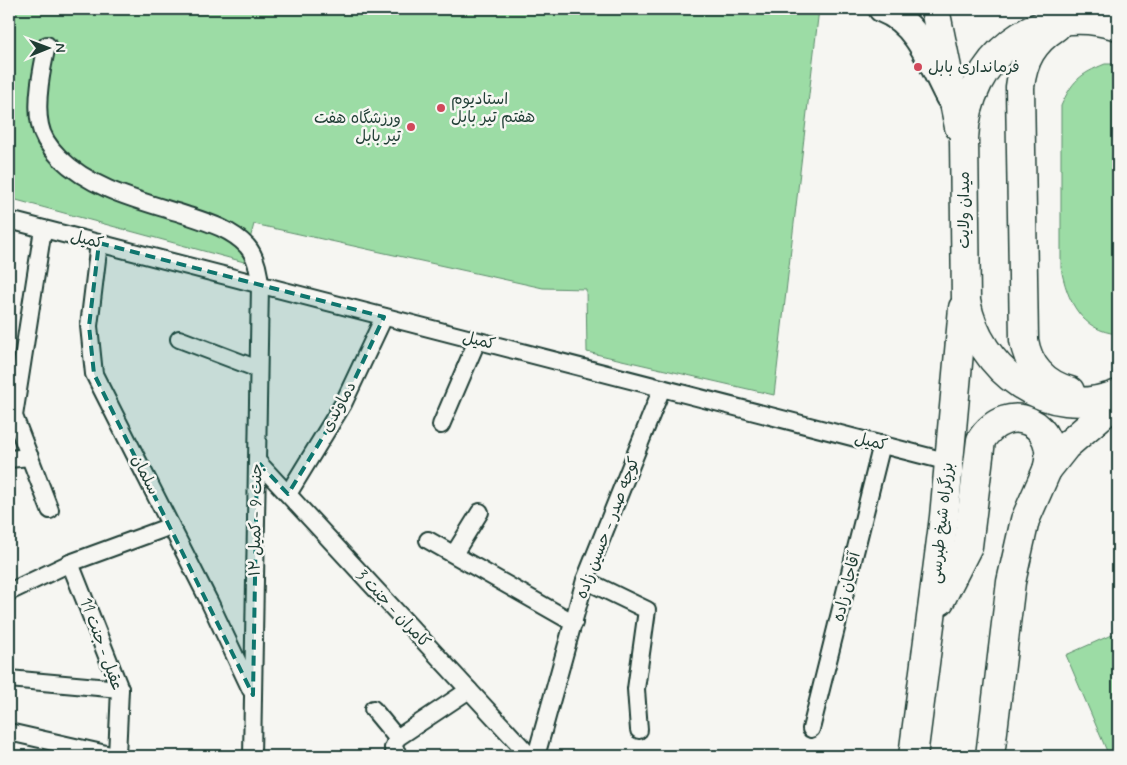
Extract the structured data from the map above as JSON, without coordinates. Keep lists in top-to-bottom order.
{
  "streets": {
    "highway": ["میدان ولایت", "بزرگراه شیخ طبرسی"],
    "street": [
      "کمیل",
      "دماوندی",
      "سلمان",
      "جنت 9 - کمیل ۱۲",
      "کوچه صدر - حسین زاده",
      "آقاجان زاده",
      "کامران - جنت 3",
      "عقیل - جنت 11"
    ]
  },
  "crossings": [
    ["میدان ولایت", "بزرگراه شیخ طبرسی"],
    ["کمیل", "دماوندی"],
    ["کمیل", "سلمان"],
    ["کمیل", "جنت 9 - کمیل ۱۲"],
    ["کمیل", "بزرگراه شیخ طبرسی"],
    ["کمیل", "کوچه صدر - حسین زاده"],
    ["کمیل", "آقاجان زاده"],
    ["دماوندی", "کامران - جنت 3"],
    ["سلمان", "جنت 9 - کمیل ۱۲"],
    ["جنت 9 - کمیل ۱۲", "کامران - جنت 3"]
  ],
  "places": ["فرمانداری بابل", "استادیوم هفتم تیر بابل", "ورزشگاه هفت تیر بابل"],
  "north": "right"
}
